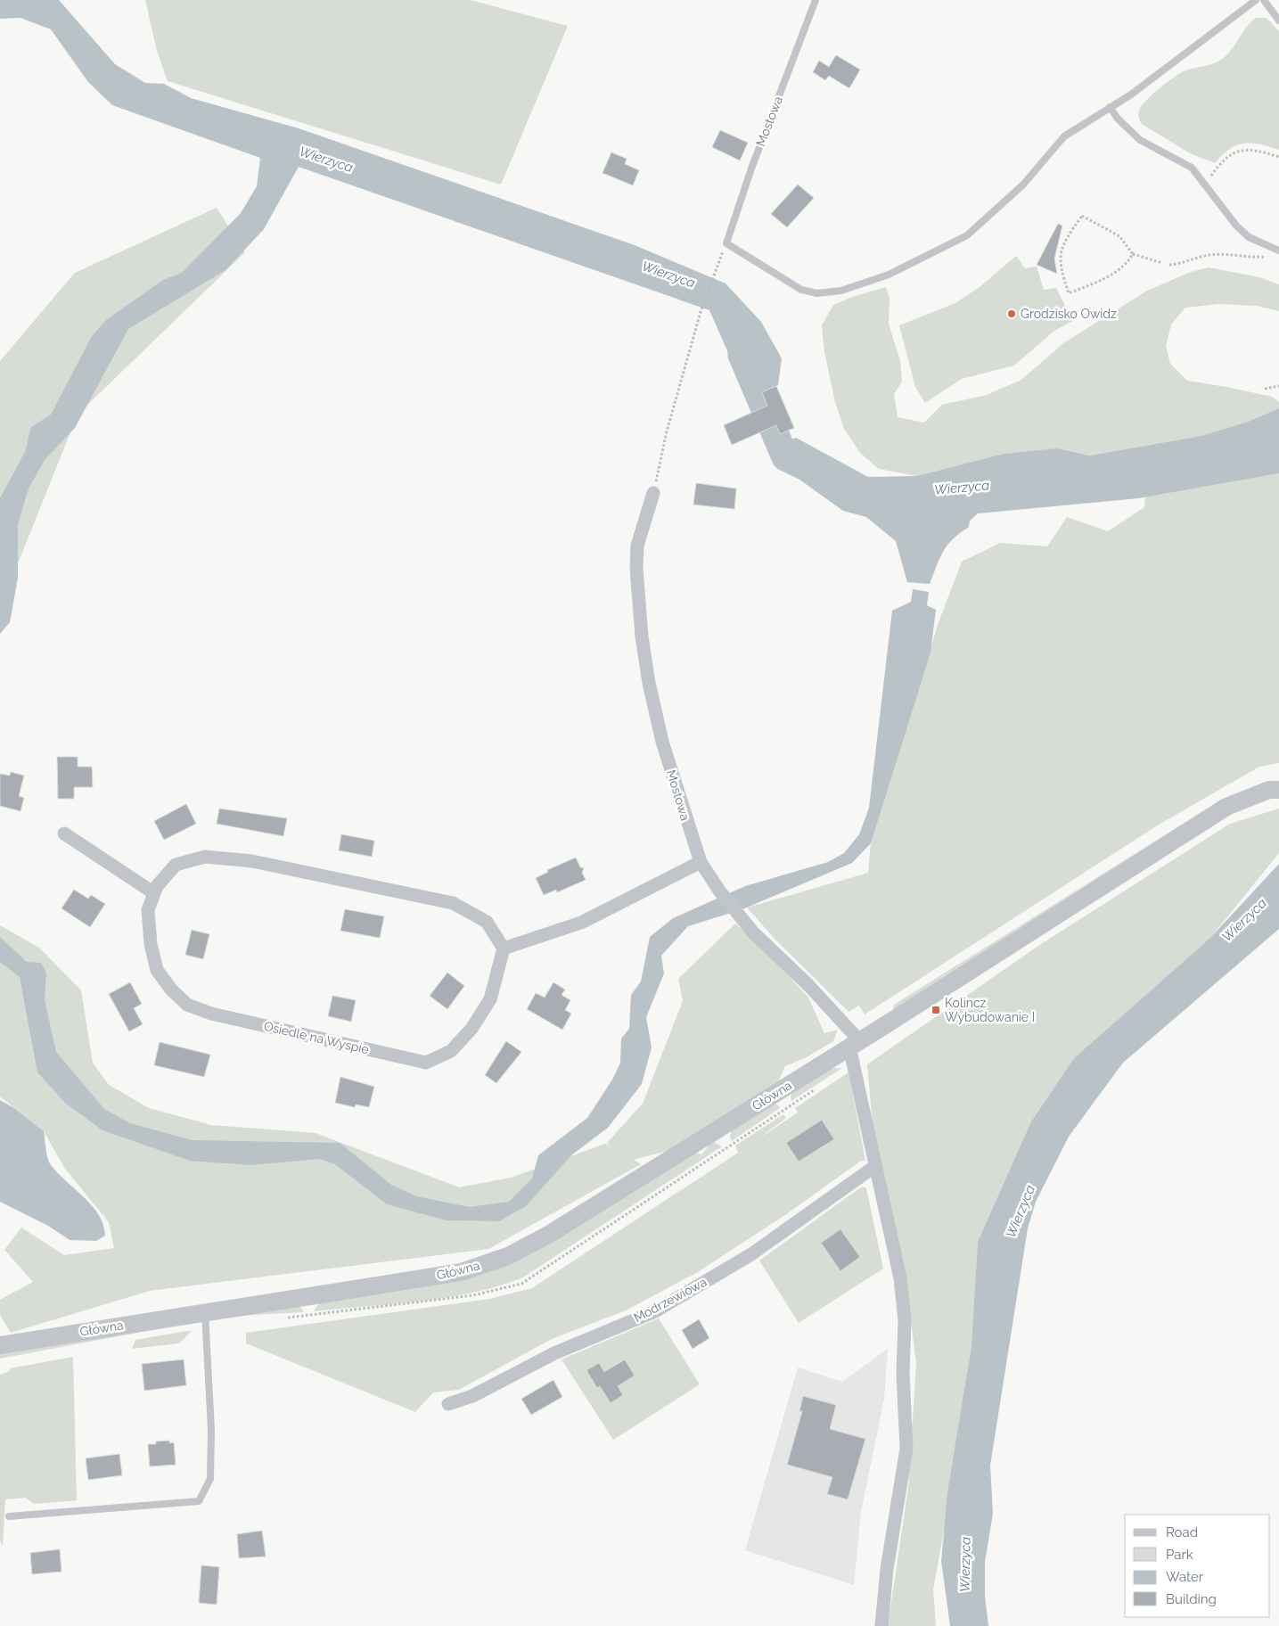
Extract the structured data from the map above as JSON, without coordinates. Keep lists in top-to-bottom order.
{
  "streets": {
    "street": [
      "Mostowa",
      "Osiedle na Wyspie",
      "Główna",
      "Modrzewiowa"
    ]
  },
  "crossings": [
    ["Mostowa", "Główna"]
  ],
  "water": ["Wierzyca"],
  "places": {
    "other": ["Grodzisko Owidz"],
    "transit": ["Kolincz Wybudowanie I"]
  },
  "legend": [
    "Road",
    "Park",
    "Water",
    "Building"
  ]
}
